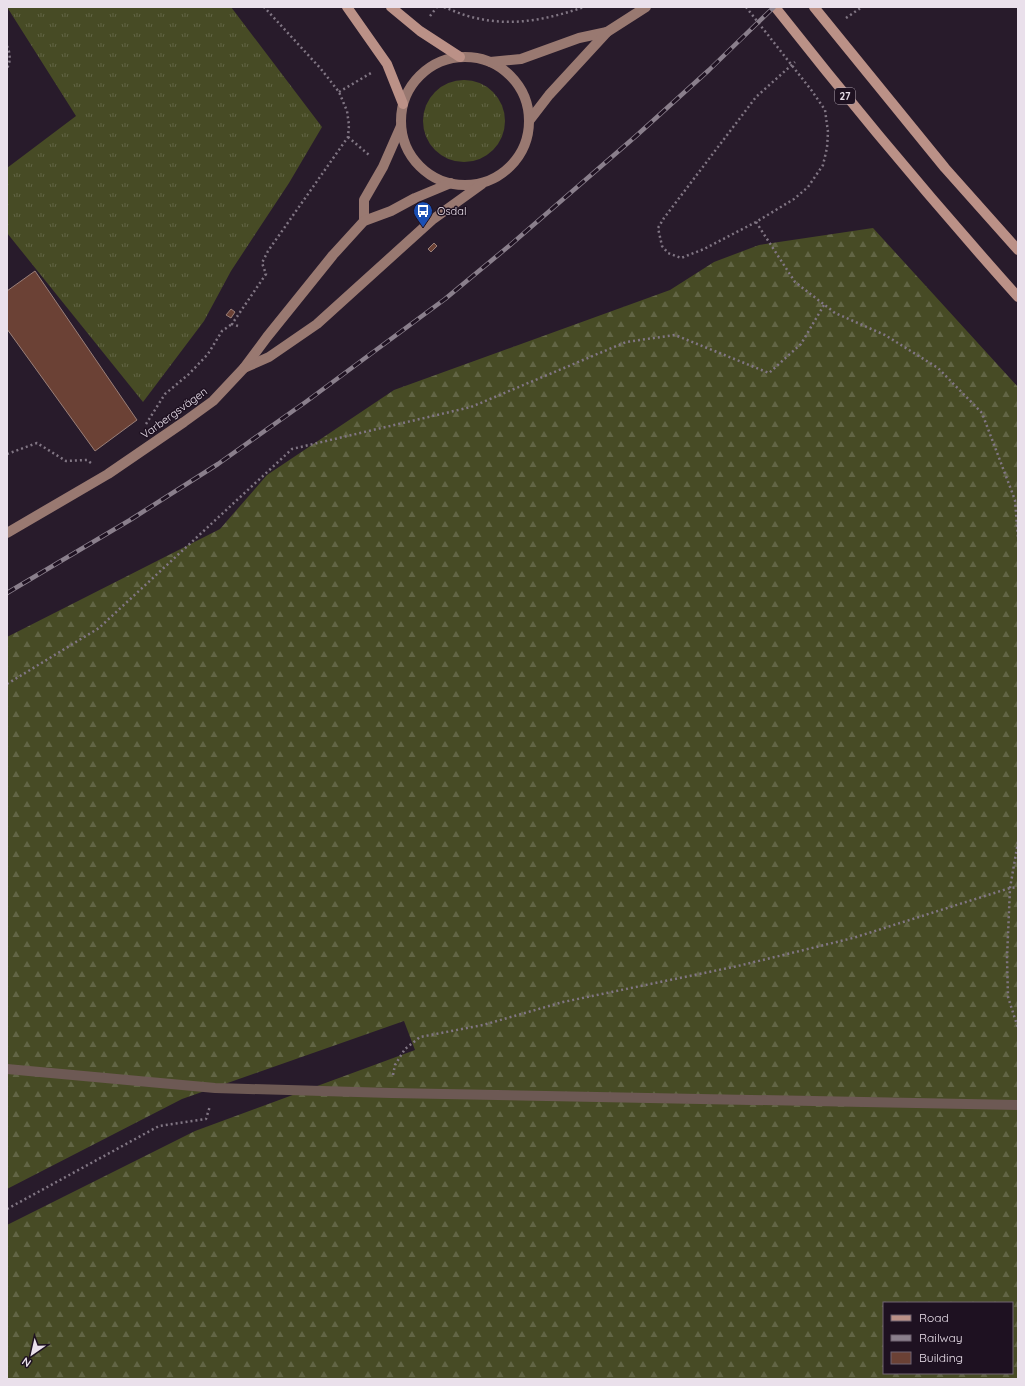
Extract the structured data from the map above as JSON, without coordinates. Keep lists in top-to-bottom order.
{
  "streets": {
    "main road": ["27", "Varbergsvägen"]
  },
  "places": {
    "bus stop": ["Osdal"]
  },
  "legend": ["Road", "Railway", "Building"],
  "north": "bottom left"
}
